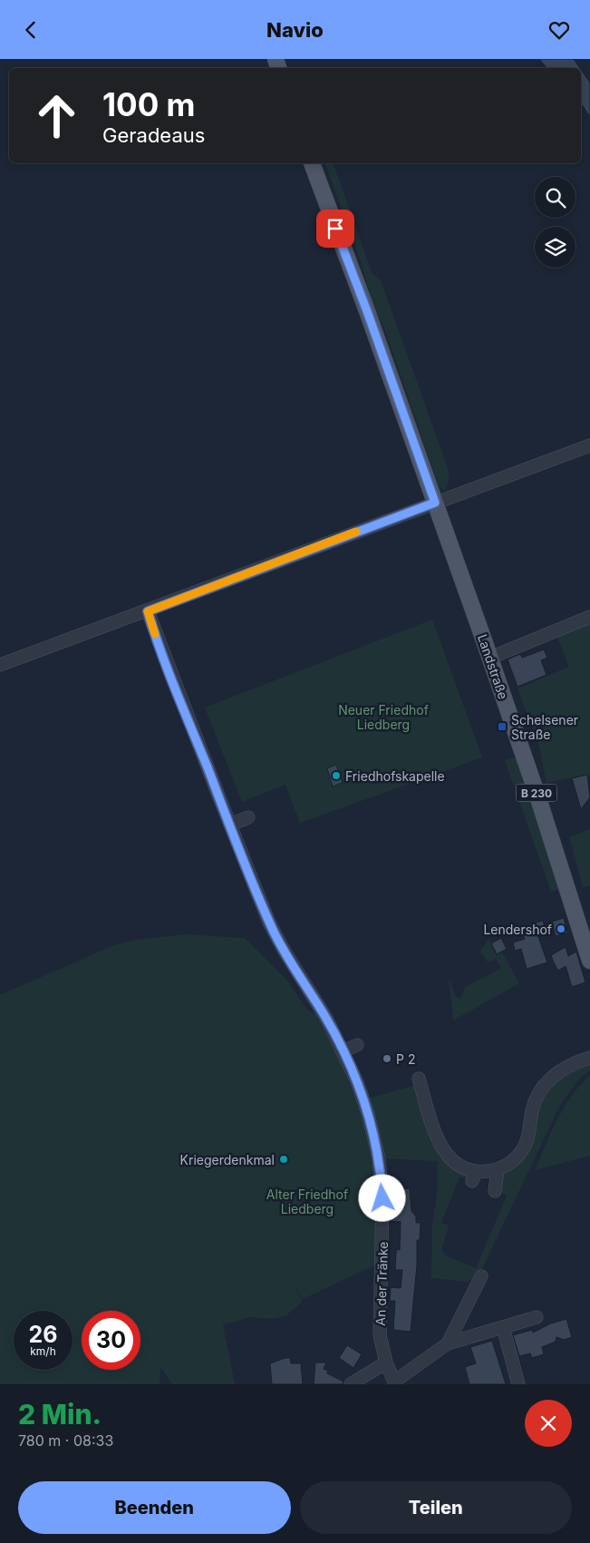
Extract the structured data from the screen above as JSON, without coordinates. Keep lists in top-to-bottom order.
{
  "streets": {
    "main road": ["Landstraße", "B 230"],
    "street": ["An der Tränke"]
  },
  "crossings": [
    ["Landstraße", "B 230"]
  ],
  "parks": ["Neuer Friedhof Liedberg", "Alter Friedhof Liedberg"],
  "places": {
    "transit": ["Schelsener Straße"],
    "other": [
      "Friedhofskapelle",
      "Lendershof",
      "P 2",
      "Kriegerdenkmal"
    ]
  },
  "page": {
    "header": "Navio",
    "turn": ["100 m", "Geradeaus"],
    "speed": "26 km/h",
    "limit": "30",
    "heading": ["2 Min.", "780 m · 08:33"],
    "buttons": ["Beenden", "Teilen"]
  }
}
